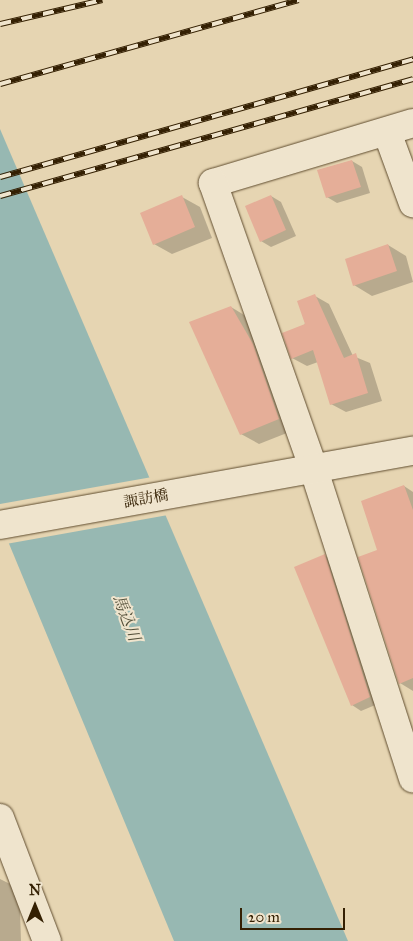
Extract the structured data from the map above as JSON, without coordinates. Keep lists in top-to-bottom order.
{
  "streets": {
    "street": ["諏訪橋"]
  },
  "water": ["馬込川"],
  "scale_bar": "20 m",
  "north": "top"
}
